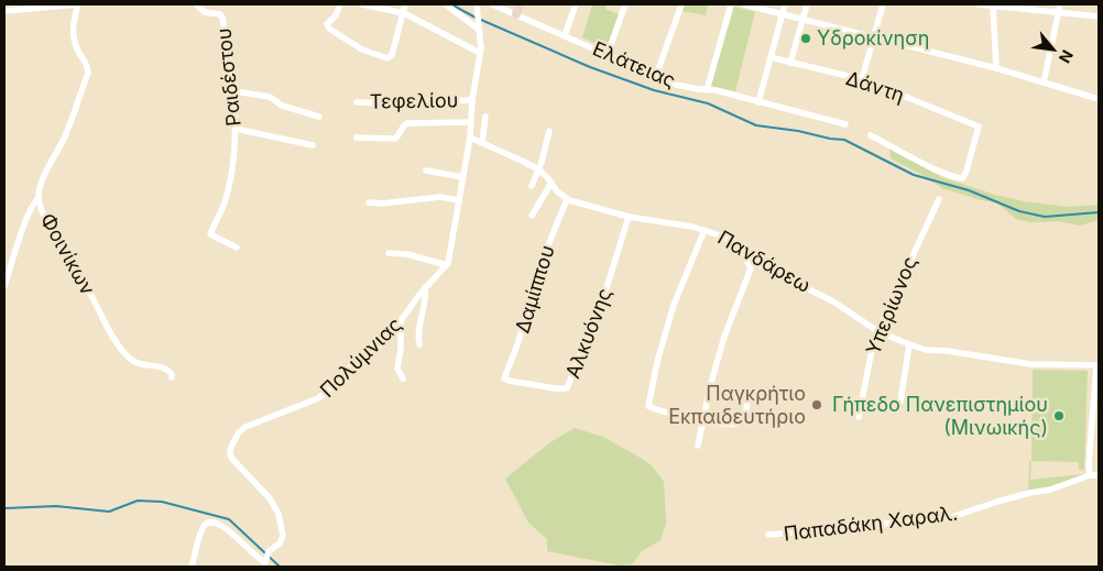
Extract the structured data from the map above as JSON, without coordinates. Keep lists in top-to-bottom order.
{
  "streets": {
    "street": [
      "Ελάτειας",
      "Ραιδέστου",
      "Δάντη",
      "Τεφελίου",
      "Φοινίκων",
      "Πανδάρεω",
      "Δαμίππου",
      "Υπερίωνος",
      "Αλκυόνης",
      "Πολύμνιας",
      "Παπαδάκη Χαραλ."
    ]
  },
  "crossings": [
    ["Πανδάρεω", "Δαμίππου"],
    ["Πανδάρεω", "Υπερίωνος"],
    ["Πανδάρεω", "Αλκυόνης"],
    ["Δαμίππου", "Αλκυόνης"]
  ],
  "places": ["Υδροκίνηση", "Παγκρήτιο Εκπαιδευτήριο", "Γήπεδο Πανεπιστημίου (Μινωικής)"],
  "north": "bottom right"
}
